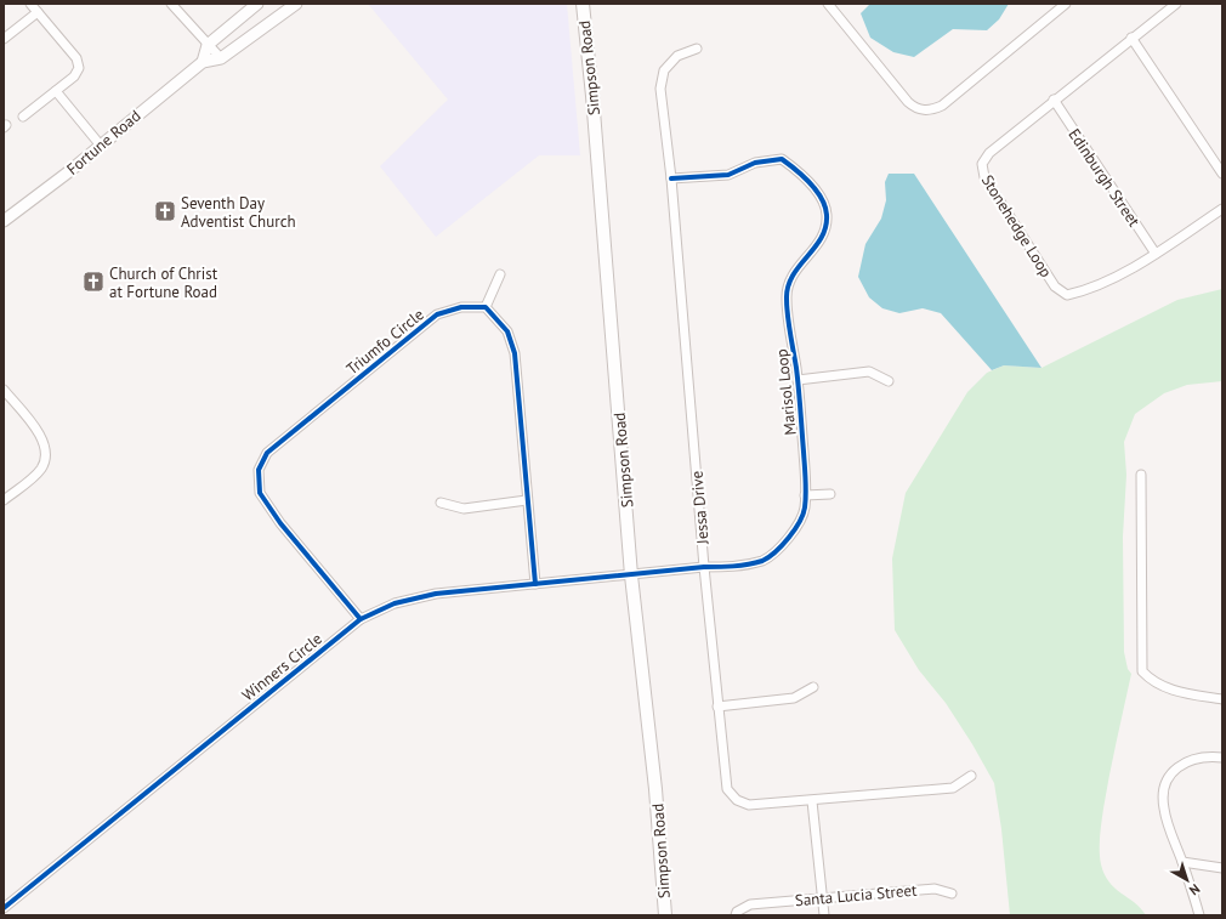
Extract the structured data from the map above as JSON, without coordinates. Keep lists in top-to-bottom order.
{
  "streets": {
    "main road": ["Simpson Road"],
    "street": [
      "Fortune Road",
      "Edinburgh Street",
      "Stonehedge Loop",
      "Triumfo Circle",
      "Marisol Loop",
      "Jessa Drive",
      "Winners Circle",
      "Santa Lucia Street"
    ]
  },
  "crossings": [
    ["Simpson Road", "Marisol Loop"],
    ["Simpson Road", "Winners Circle"],
    ["Edinburgh Street", "Stonehedge Loop"],
    ["Triumfo Circle", "Winners Circle"],
    ["Marisol Loop", "Jessa Drive"],
    ["Marisol Loop", "Winners Circle"]
  ],
  "places": {
    "church": ["Seventh Day Adventist Church", "Church of Christ at Fortune Road"]
  },
  "north": "bottom right"
}
